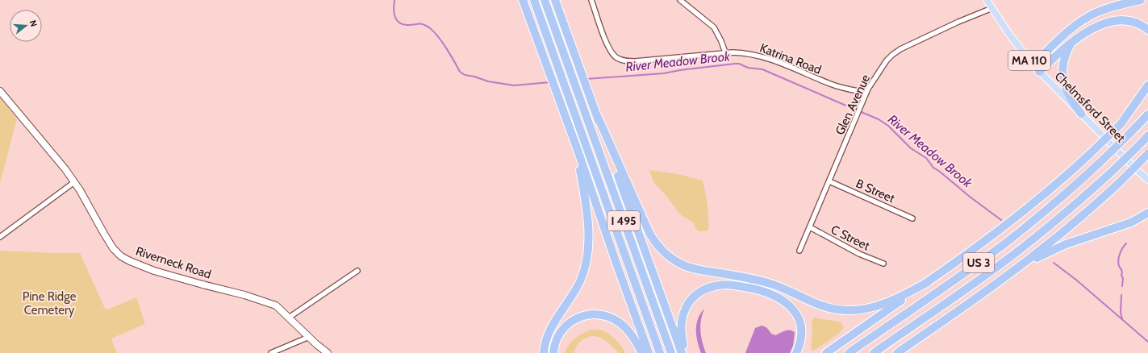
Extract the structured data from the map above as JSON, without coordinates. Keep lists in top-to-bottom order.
{
  "streets": {
    "highway": ["I 495", "US 3"],
    "main road": ["MA 110", "Chelmsford Street", "Riverneck Road"],
    "street": [
      "Katrina Road",
      "Glen Avenue",
      "B Street",
      "C Street"
    ]
  },
  "crossings": [
    ["Katrina Road", "Glen Avenue"],
    ["Glen Avenue", "Chelmsford Street"],
    ["Glen Avenue", "B Street"],
    ["Glen Avenue", "C Street"]
  ],
  "water": ["River Meadow Brook"],
  "parks": ["Pine Ridge Cemetery"],
  "north": "right"
}
